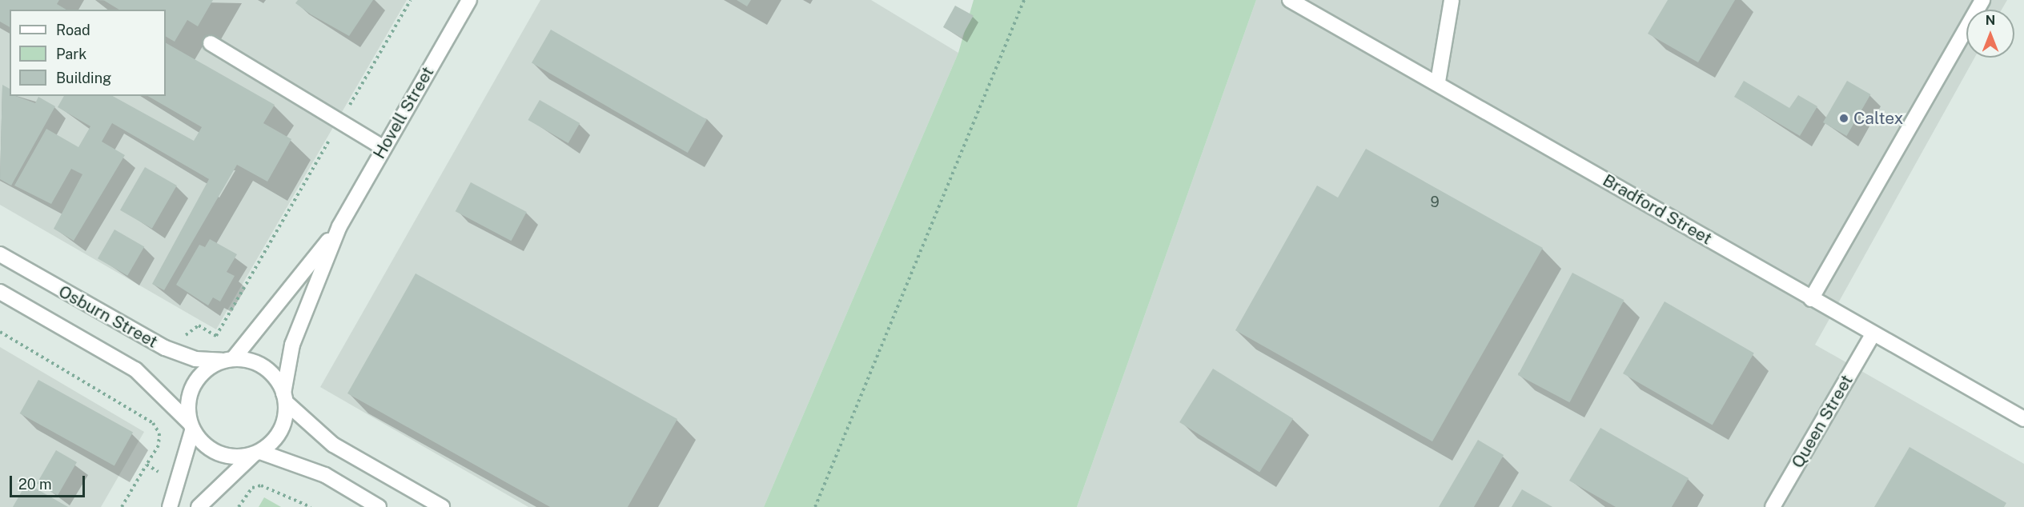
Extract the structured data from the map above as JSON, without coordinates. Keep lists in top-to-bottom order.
{
  "streets": {
    "street": [
      "Hovell Street",
      "Bradford Street",
      "Osburn Street",
      "Queen Street"
    ]
  },
  "crossings": [
    ["Hovell Street", "Osburn Street"],
    ["Bradford Street", "Queen Street"]
  ],
  "places": ["Caltex"],
  "house_numbers": ["9"],
  "legend": ["Road", "Park", "Building"],
  "scale_bar": "20 m",
  "north": "top"
}
